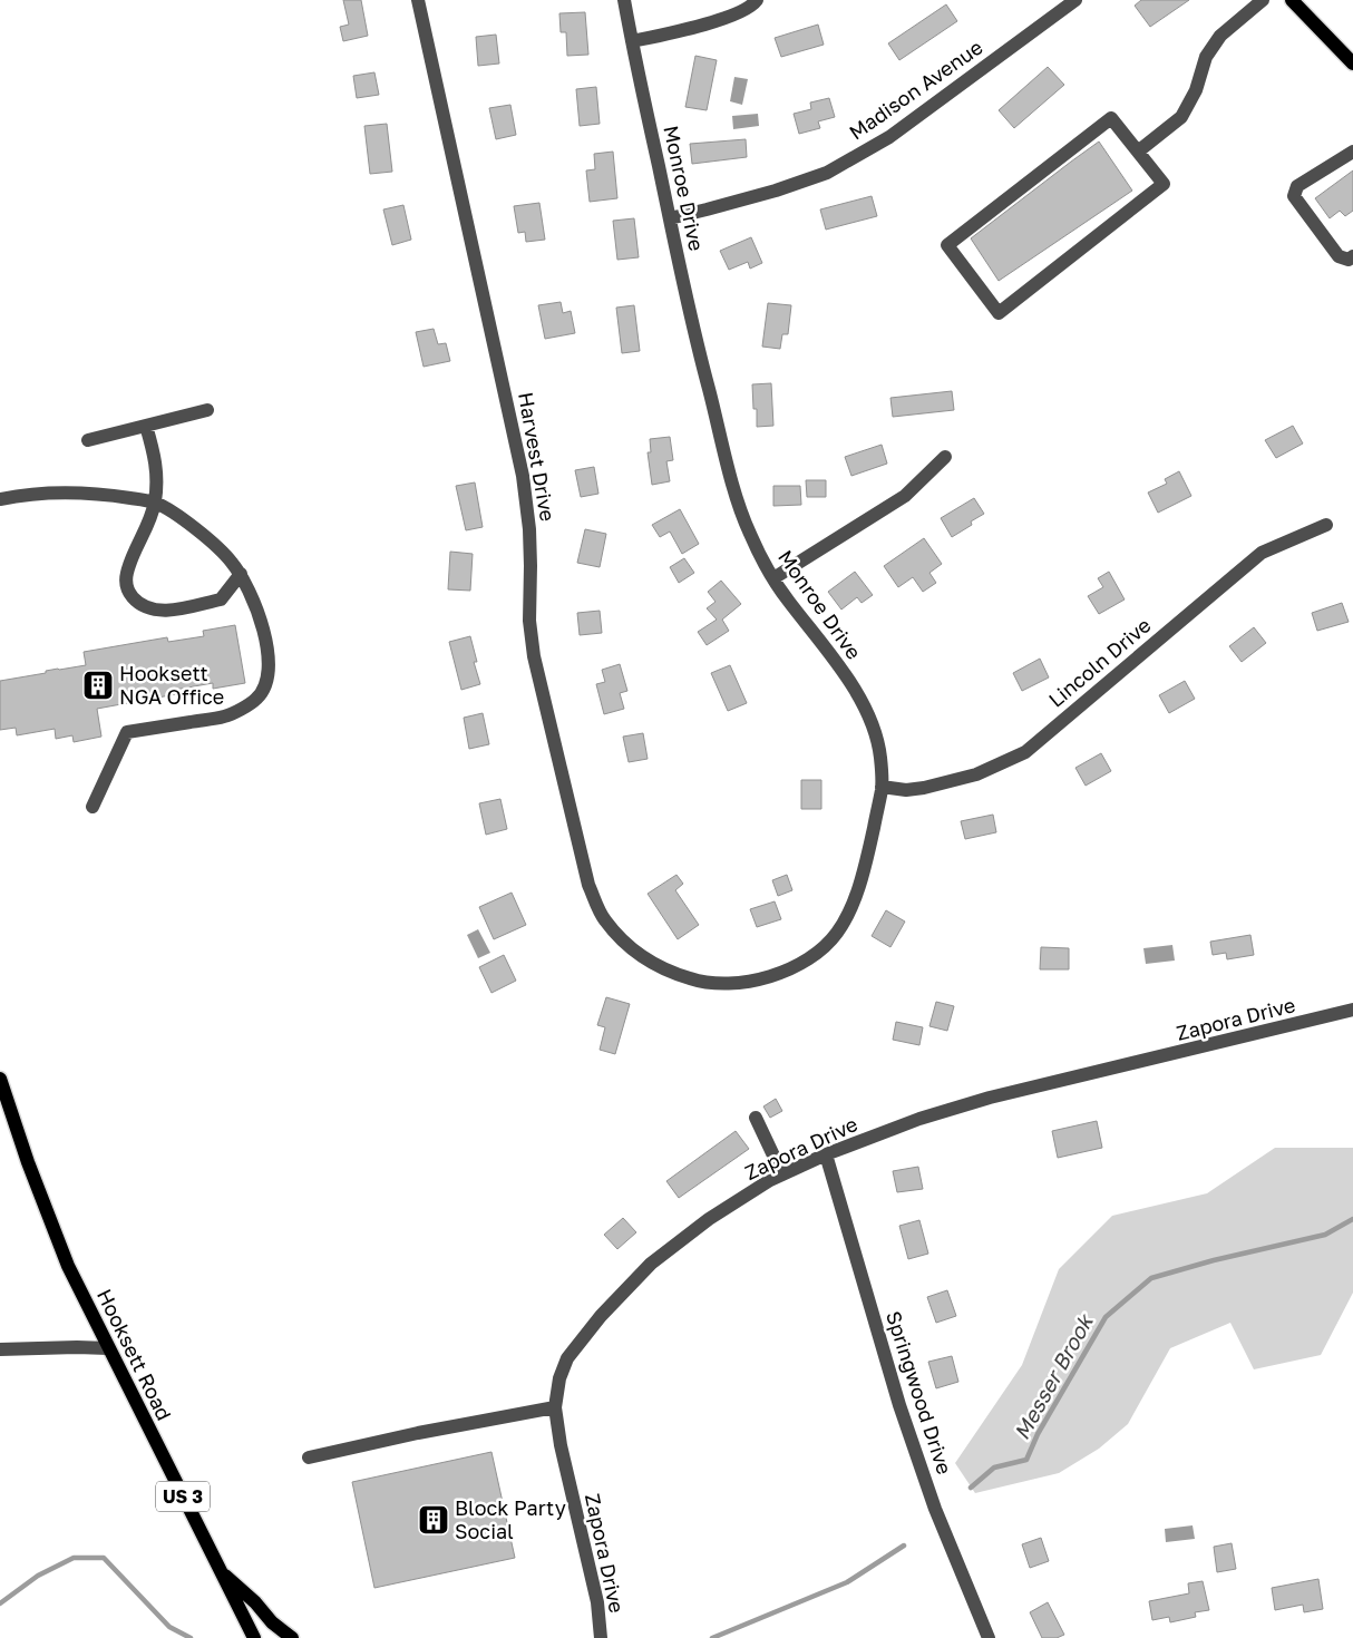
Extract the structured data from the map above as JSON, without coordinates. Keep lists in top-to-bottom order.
{
  "streets": {
    "main road": ["Hooksett Road", "US 3"],
    "street": [
      "Madison Avenue",
      "Monroe Drive",
      "Harvest Drive",
      "Lincoln Drive",
      "Zapora Drive",
      "Springwood Drive"
    ]
  },
  "crossings": [
    ["Madison Avenue", "Monroe Drive"],
    ["Monroe Drive", "Harvest Drive"],
    ["Monroe Drive", "Lincoln Drive"],
    ["Zapora Drive", "Springwood Drive"]
  ],
  "water": ["Messer Brook"],
  "places": {
    "building": ["Hooksett NGA Office", "Block Party Social"]
  }
}
